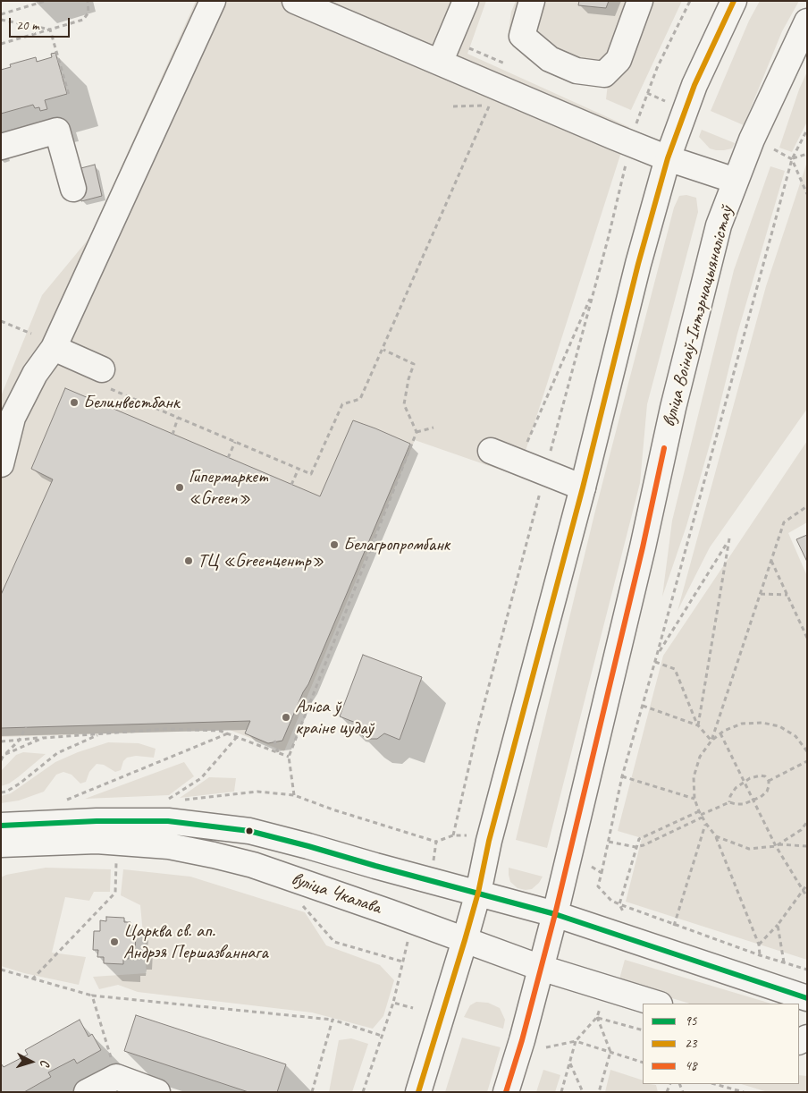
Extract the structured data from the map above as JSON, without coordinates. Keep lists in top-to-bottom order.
{
  "streets": {
    "main road": ["вуліца Воінаў-Інтэрнацыяналістаў", "вуліца Чкалава"]
  },
  "crossings": [
    ["вуліца Воінаў-Інтэрнацыяналістаў", "вуліца Чкалава"]
  ],
  "places": [
    "Белинвестбанк",
    "Гипермаркет «Green»",
    "Белагропромбанк",
    "ТЦ «Greenцентр»",
    "Аліса ў краіне цудаў",
    "Царква св. ап. Андрэя Першазваннага"
  ],
  "lines": ["transit line 23", "transit line 48", "transit line 95"],
  "legend": ["95", "23", "48"],
  "scale_bar": "20 m",
  "north": "right"
}
